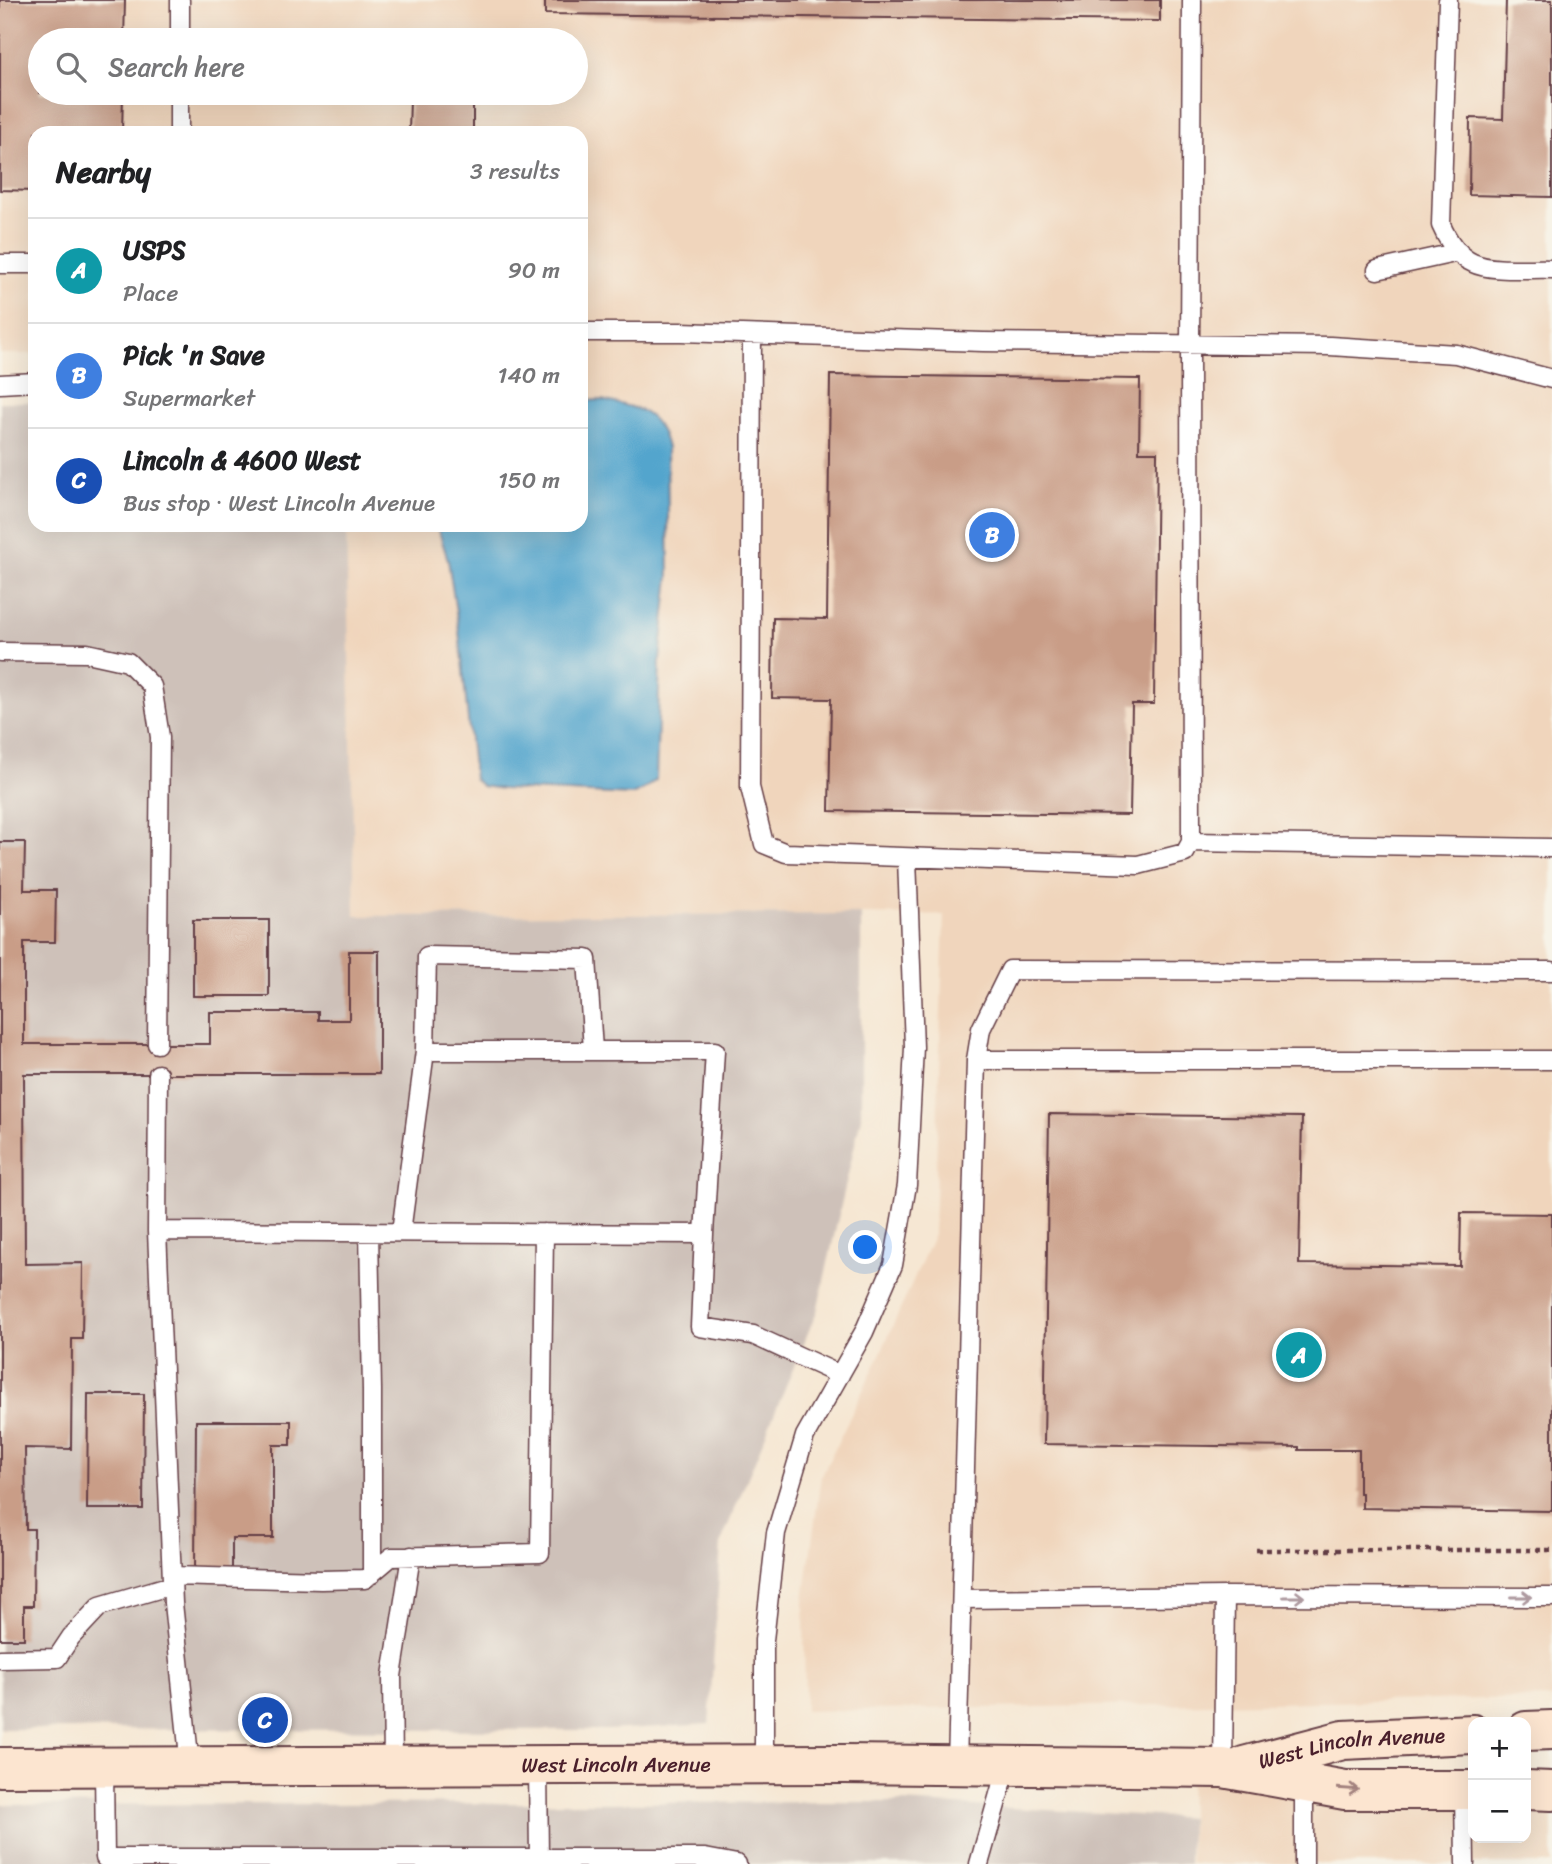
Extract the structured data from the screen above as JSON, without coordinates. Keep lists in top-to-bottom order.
{
  "streets": {
    "main road": ["West Lincoln Avenue"]
  },
  "page": {
    "search": "Search here",
    "heading": ["Nearby", "3 results"],
    "list": [
      {
        "mark": "A",
        "name": "USPS",
        "note": "Place",
        "value": "90 m"
      },
      {
        "mark": "B",
        "name": "Pick 'n Save",
        "note": "Supermarket",
        "value": "140 m"
      },
      {
        "mark": "C",
        "name": "Lincoln & 4600 West",
        "note": "Bus stop · West Lincoln Avenue",
        "value": "150 m"
      }
    ],
    "pins": ["B", "A", "C"],
    "map_buttons": ["+", "−"]
  }
}
